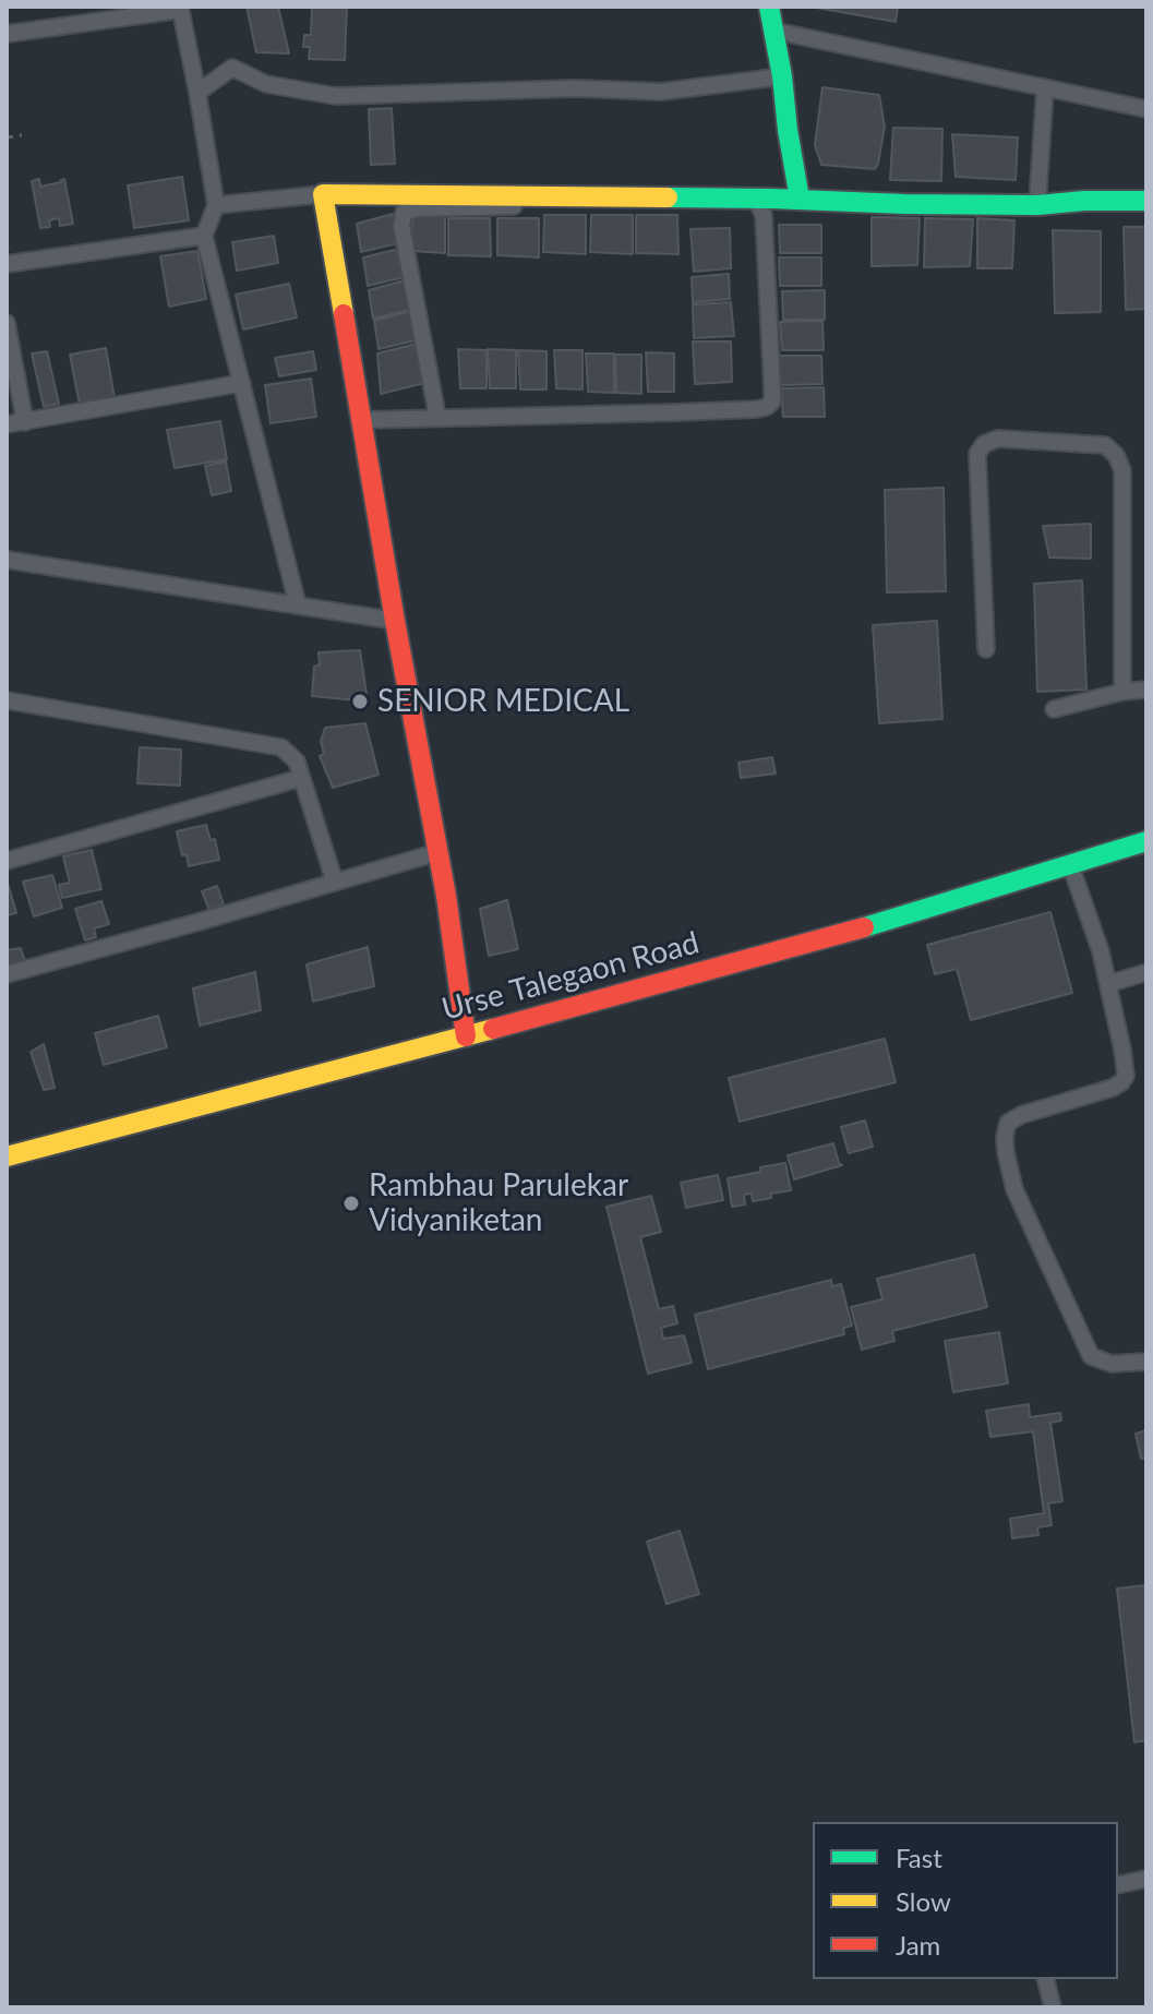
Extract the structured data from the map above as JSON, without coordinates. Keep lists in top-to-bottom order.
{
  "streets": {
    "main road": ["Urse Talegaon Road"]
  },
  "places": ["SENIOR MEDICAL", "Rambhau Parulekar Vidyaniketan"],
  "legend": ["Fast", "Slow", "Jam"]
}
